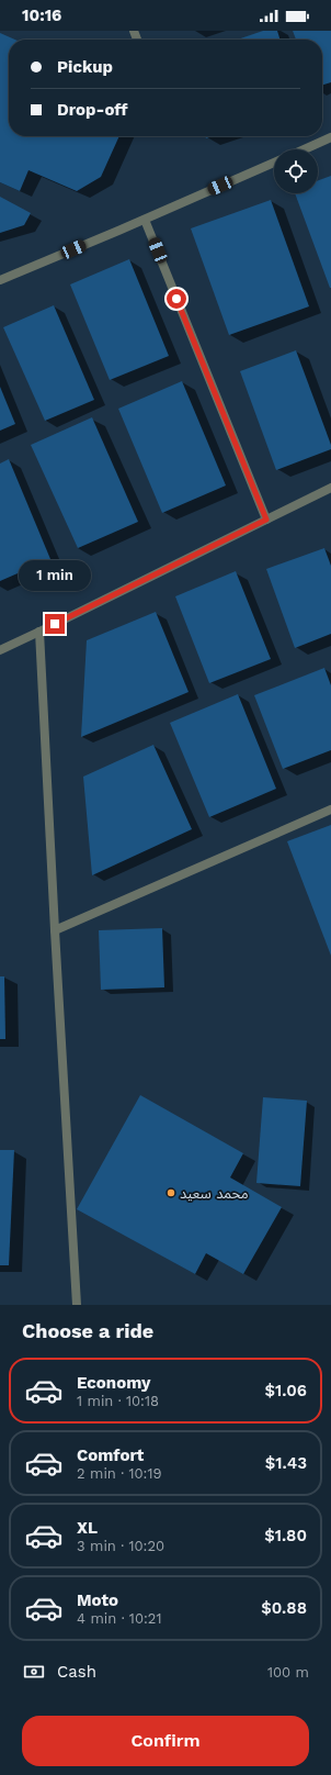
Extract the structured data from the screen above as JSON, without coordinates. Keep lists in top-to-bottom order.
{
  "places": ["محمد سعيد"],
  "page": {
    "status": "10:16",
    "banner": ["Pickup", "Drop-off"],
    "bubble": "1 min",
    "heading": "Choose a ride",
    "list": [
      {
        "name": "Economy",
        "note": "1 min · 10:18",
        "value": "$1.06"
      },
      {
        "name": "Comfort",
        "note": "2 min · 10:19",
        "value": "$1.43"
      },
      {
        "name": "XL",
        "note": "3 min · 10:20",
        "value": "$1.80"
      },
      {
        "name": "Moto",
        "note": "4 min · 10:21",
        "value": "$0.88"
      }
    ],
    "pay": ["Cash", "100 m"],
    "buttons": "Confirm"
  }
}
